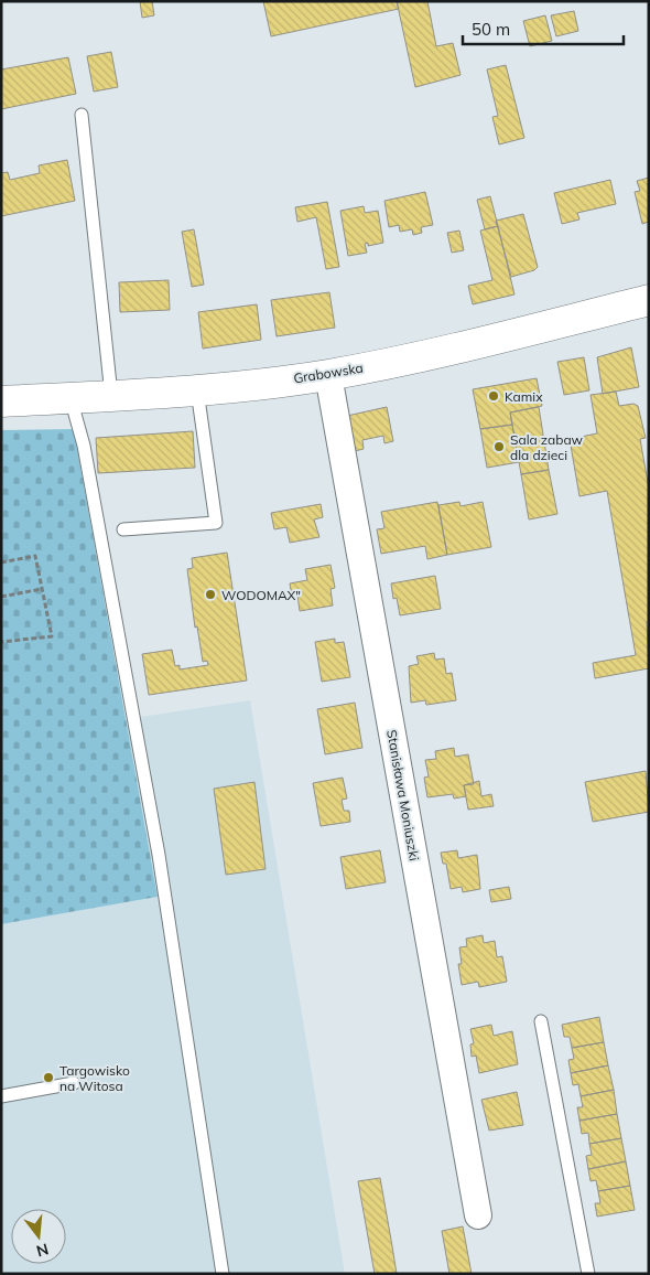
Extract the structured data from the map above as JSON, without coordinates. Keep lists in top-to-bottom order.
{
  "streets": {
    "street": ["Grabowska", "Stanisława Moniuszki"]
  },
  "crossings": [
    ["Grabowska", "Stanisława Moniuszki"]
  ],
  "places": [
    "Kamix",
    "Sala zabaw dla dzieci",
    "WODOMAX\"",
    "Targowisko na Witosa"
  ],
  "scale_bar": "50 m",
  "north": "bottom"
}
